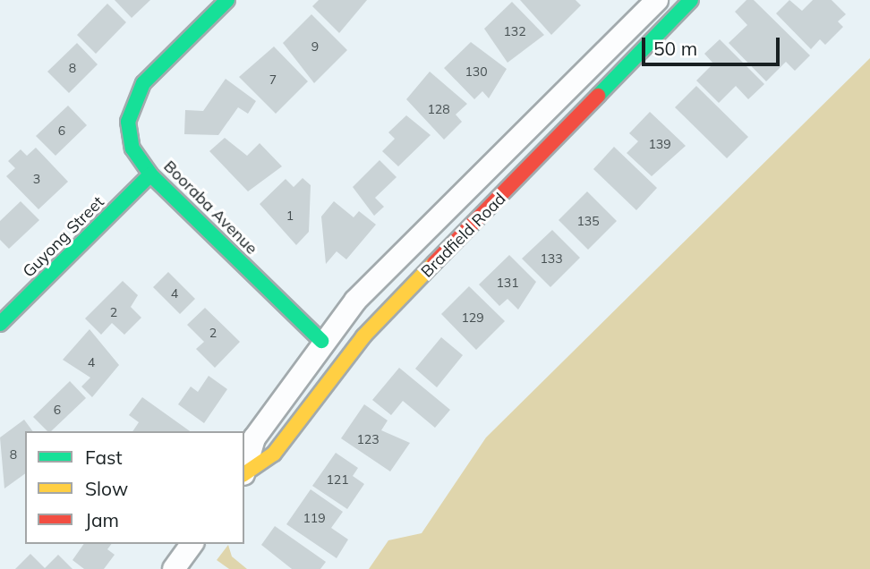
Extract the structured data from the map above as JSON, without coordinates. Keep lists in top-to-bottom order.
{
  "streets": {
    "street": ["Booraba Avenue", "Bradfield Road", "Guyong Street"]
  },
  "crossings": [
    ["Booraba Avenue", "Bradfield Road"],
    ["Booraba Avenue", "Guyong Street"]
  ],
  "house_numbers": [
    "132",
    "9",
    "8",
    "130",
    "7",
    "128",
    "6",
    "139",
    "3",
    "1",
    "135",
    "133",
    "131",
    "4",
    "2",
    "129",
    "2",
    "4",
    "6",
    "123",
    "8",
    "121",
    "119"
  ],
  "legend": ["Fast", "Slow", "Jam"],
  "scale_bar": "50 m"
}
